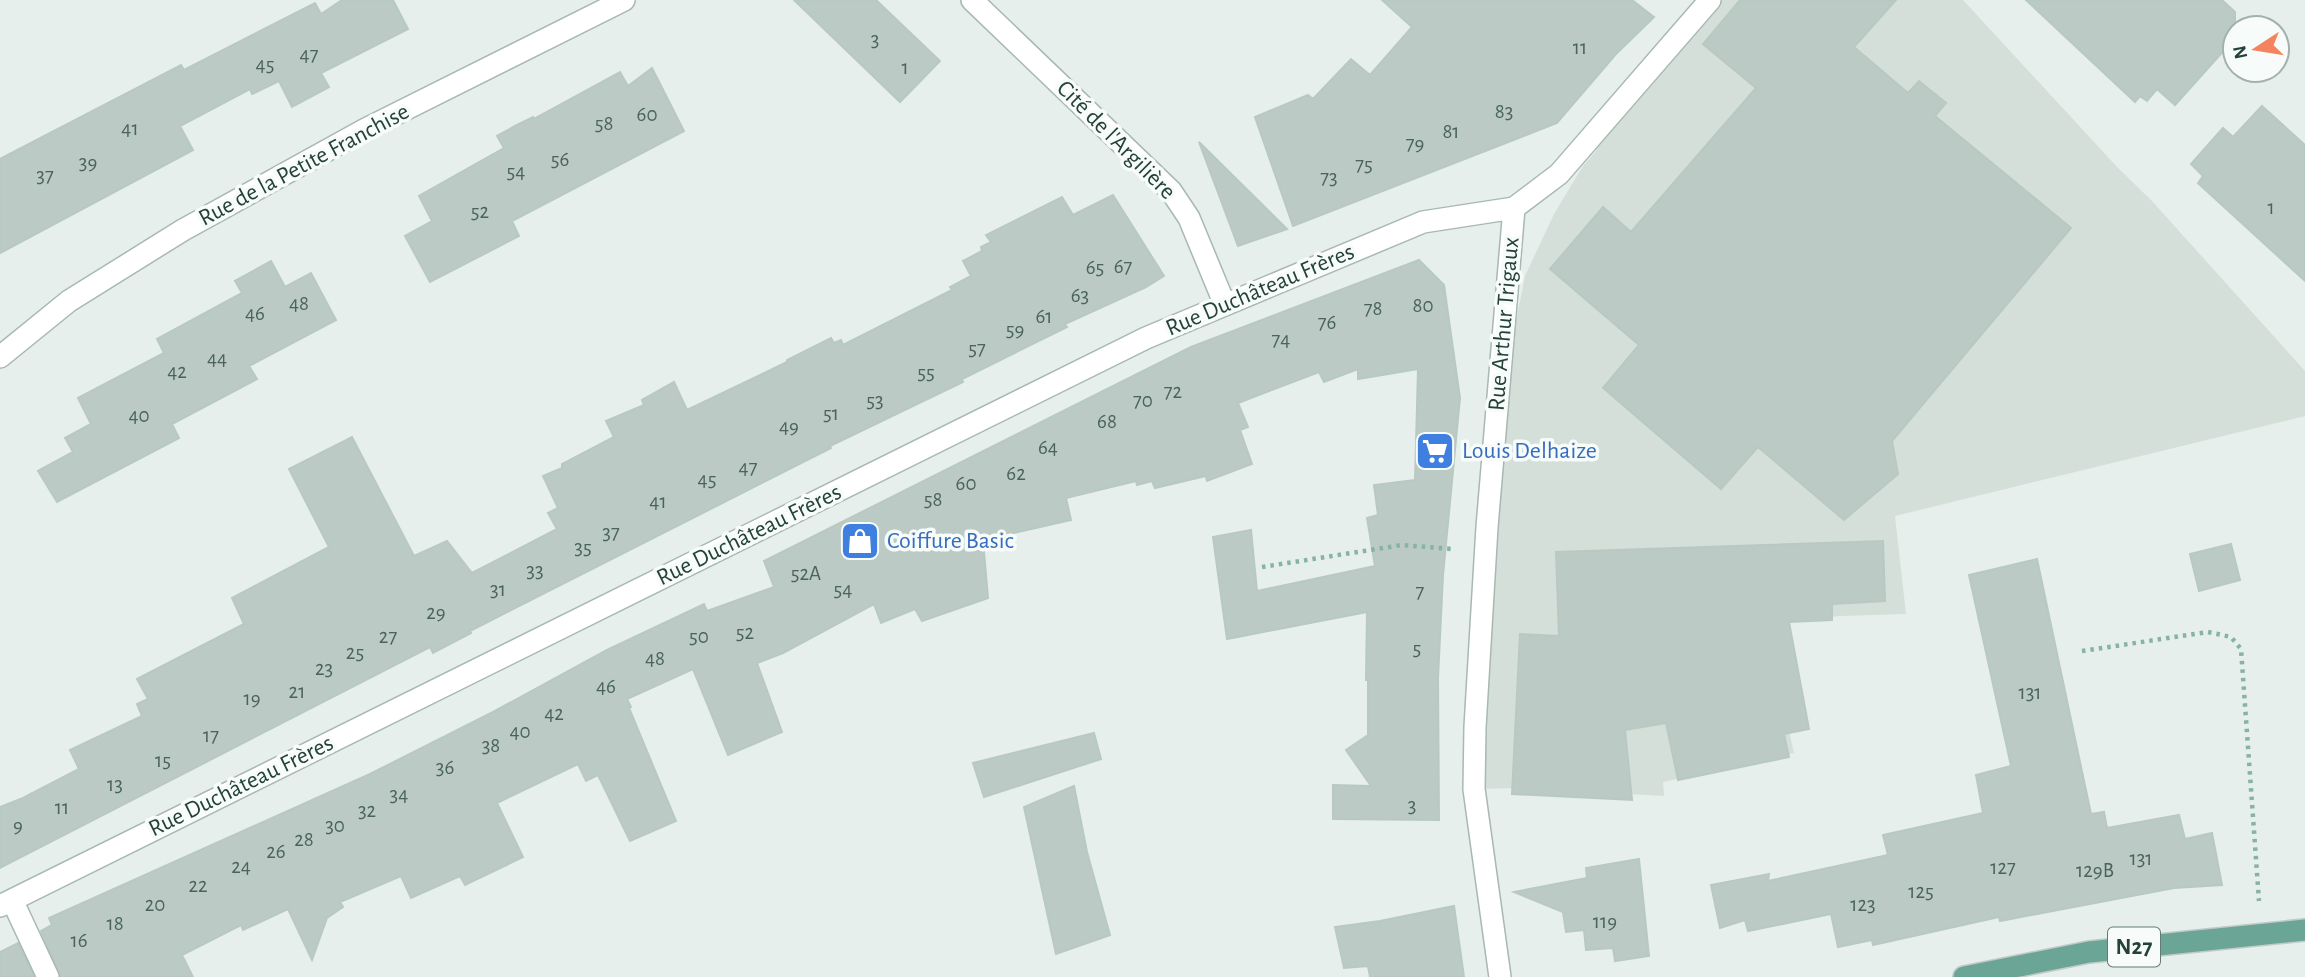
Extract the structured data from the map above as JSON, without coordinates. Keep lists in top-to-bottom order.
{
  "streets": {
    "main road": ["N27"],
    "street": [
      "Cité de l'Argilière",
      "Rue de la Petite Franchise",
      "Rue Duchâteau Frères",
      "Rue Arthur Trigaux"
    ]
  },
  "crossings": [
    ["Cité de l'Argilière", "Rue Duchâteau Frères"],
    ["Rue Duchâteau Frères", "Rue Arthur Trigaux"]
  ],
  "places": {
    "supermarket": ["Louis Delhaize"],
    "shop": ["Coiffure Basic"]
  },
  "house_numbers": [
    "3",
    "11",
    "47",
    "45",
    "1",
    "83",
    "60",
    "58",
    "41",
    "81",
    "79",
    "56",
    "39",
    "75",
    "54",
    "37",
    "73",
    "1",
    "52",
    "67",
    "65",
    "63",
    "48",
    "80",
    "78",
    "46",
    "61",
    "76",
    "59",
    "74",
    "57",
    "44",
    "42",
    "55",
    "72",
    "53",
    "70",
    "51",
    "40",
    "68",
    "49",
    "64",
    "47",
    "62",
    "45",
    "60",
    "58",
    "41",
    "37",
    "35",
    "33",
    "52A",
    "31",
    "54",
    "7",
    "29",
    "52",
    "27",
    "50",
    "5",
    "25",
    "48",
    "23",
    "46",
    "21",
    "131",
    "19",
    "42",
    "40",
    "17",
    "38",
    "15",
    "36",
    "13",
    "34",
    "3",
    "11",
    "32",
    "9",
    "30",
    "28",
    "26",
    "131",
    "24",
    "127",
    "129B",
    "22",
    "125",
    "20",
    "123",
    "119",
    "18",
    "16"
  ],
  "north": "left"
}
